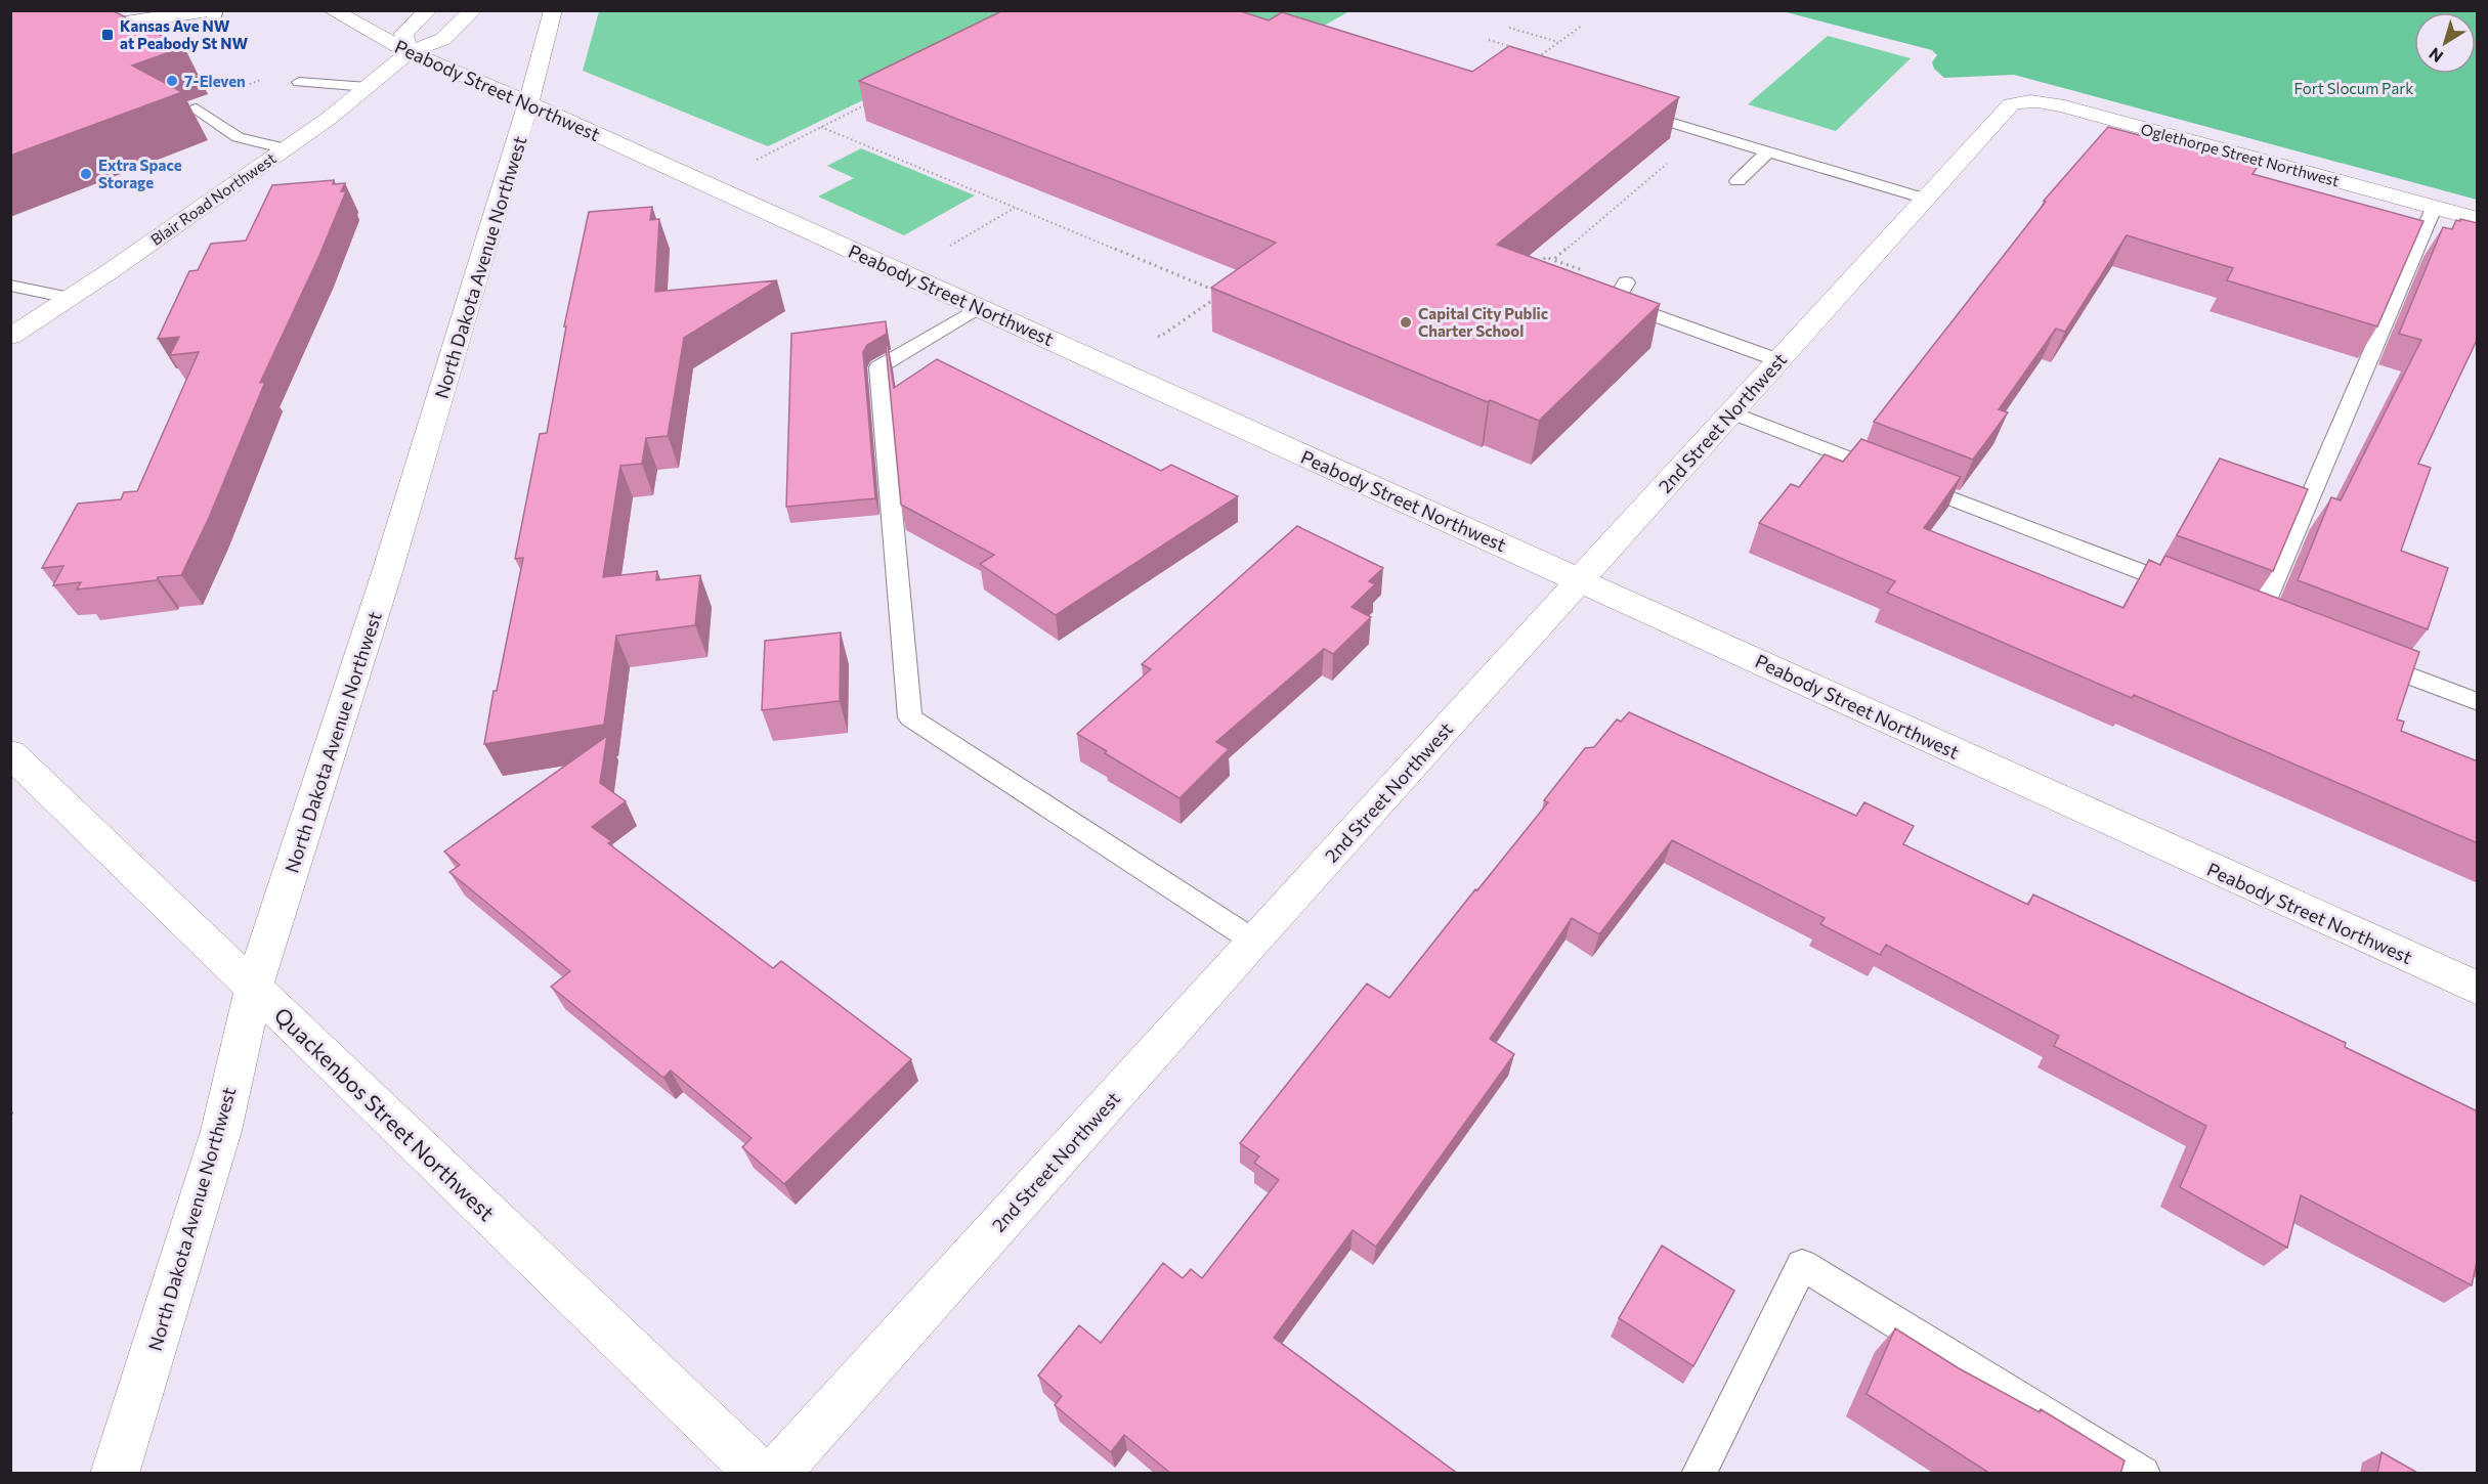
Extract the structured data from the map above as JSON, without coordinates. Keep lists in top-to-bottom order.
{
  "streets": {
    "street": [
      "Peabody Street Northwest",
      "Oglethorpe Street Northwest",
      "Blair Road Northwest",
      "North Dakota Avenue Northwest",
      "2nd Street Northwest",
      "Quackenbos Street Northwest"
    ]
  },
  "crossings": [
    ["Peabody Street Northwest", "Blair Road Northwest"],
    ["Peabody Street Northwest", "North Dakota Avenue Northwest"],
    ["Peabody Street Northwest", "2nd Street Northwest"],
    ["Oglethorpe Street Northwest", "2nd Street Northwest"],
    ["North Dakota Avenue Northwest", "Quackenbos Street Northwest"]
  ],
  "parks": ["Fort Slocum Park"],
  "places": {
    "transit": ["Kansas Ave NW at Peabody St NW"],
    "other": ["7-Eleven", "Extra Space Storage", "Capital City Public Charter School"]
  },
  "north": "bottom left"
}
